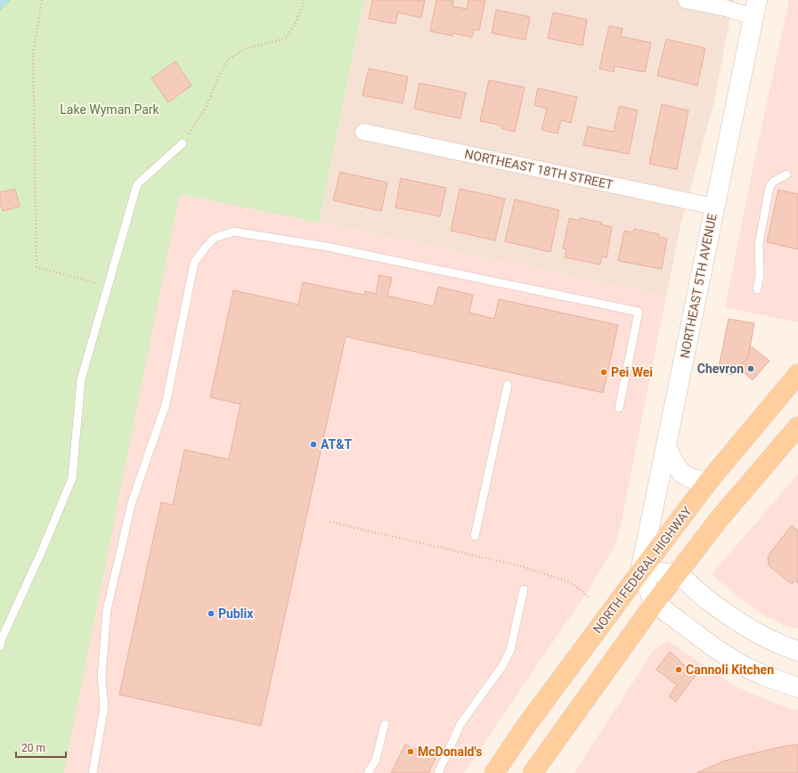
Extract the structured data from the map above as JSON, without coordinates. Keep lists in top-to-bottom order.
{
  "streets": {
    "main road": ["NORTH FEDERAL HIGHWAY"],
    "street": ["NORTHEAST 18TH STREET", "NORTHEAST 5TH AVENUE"]
  },
  "crossings": [
    ["NORTHEAST 18TH STREET", "NORTHEAST 5TH AVENUE"],
    ["NORTHEAST 5TH AVENUE", "NORTH FEDERAL HIGHWAY"]
  ],
  "parks": ["Lake Wyman Park"],
  "places": [
    "Chevron",
    "Pei Wei",
    "AT&T",
    "Publix",
    "Cannoli Kitchen",
    "McDonald's"
  ],
  "scale_bar": "20 m"
}
